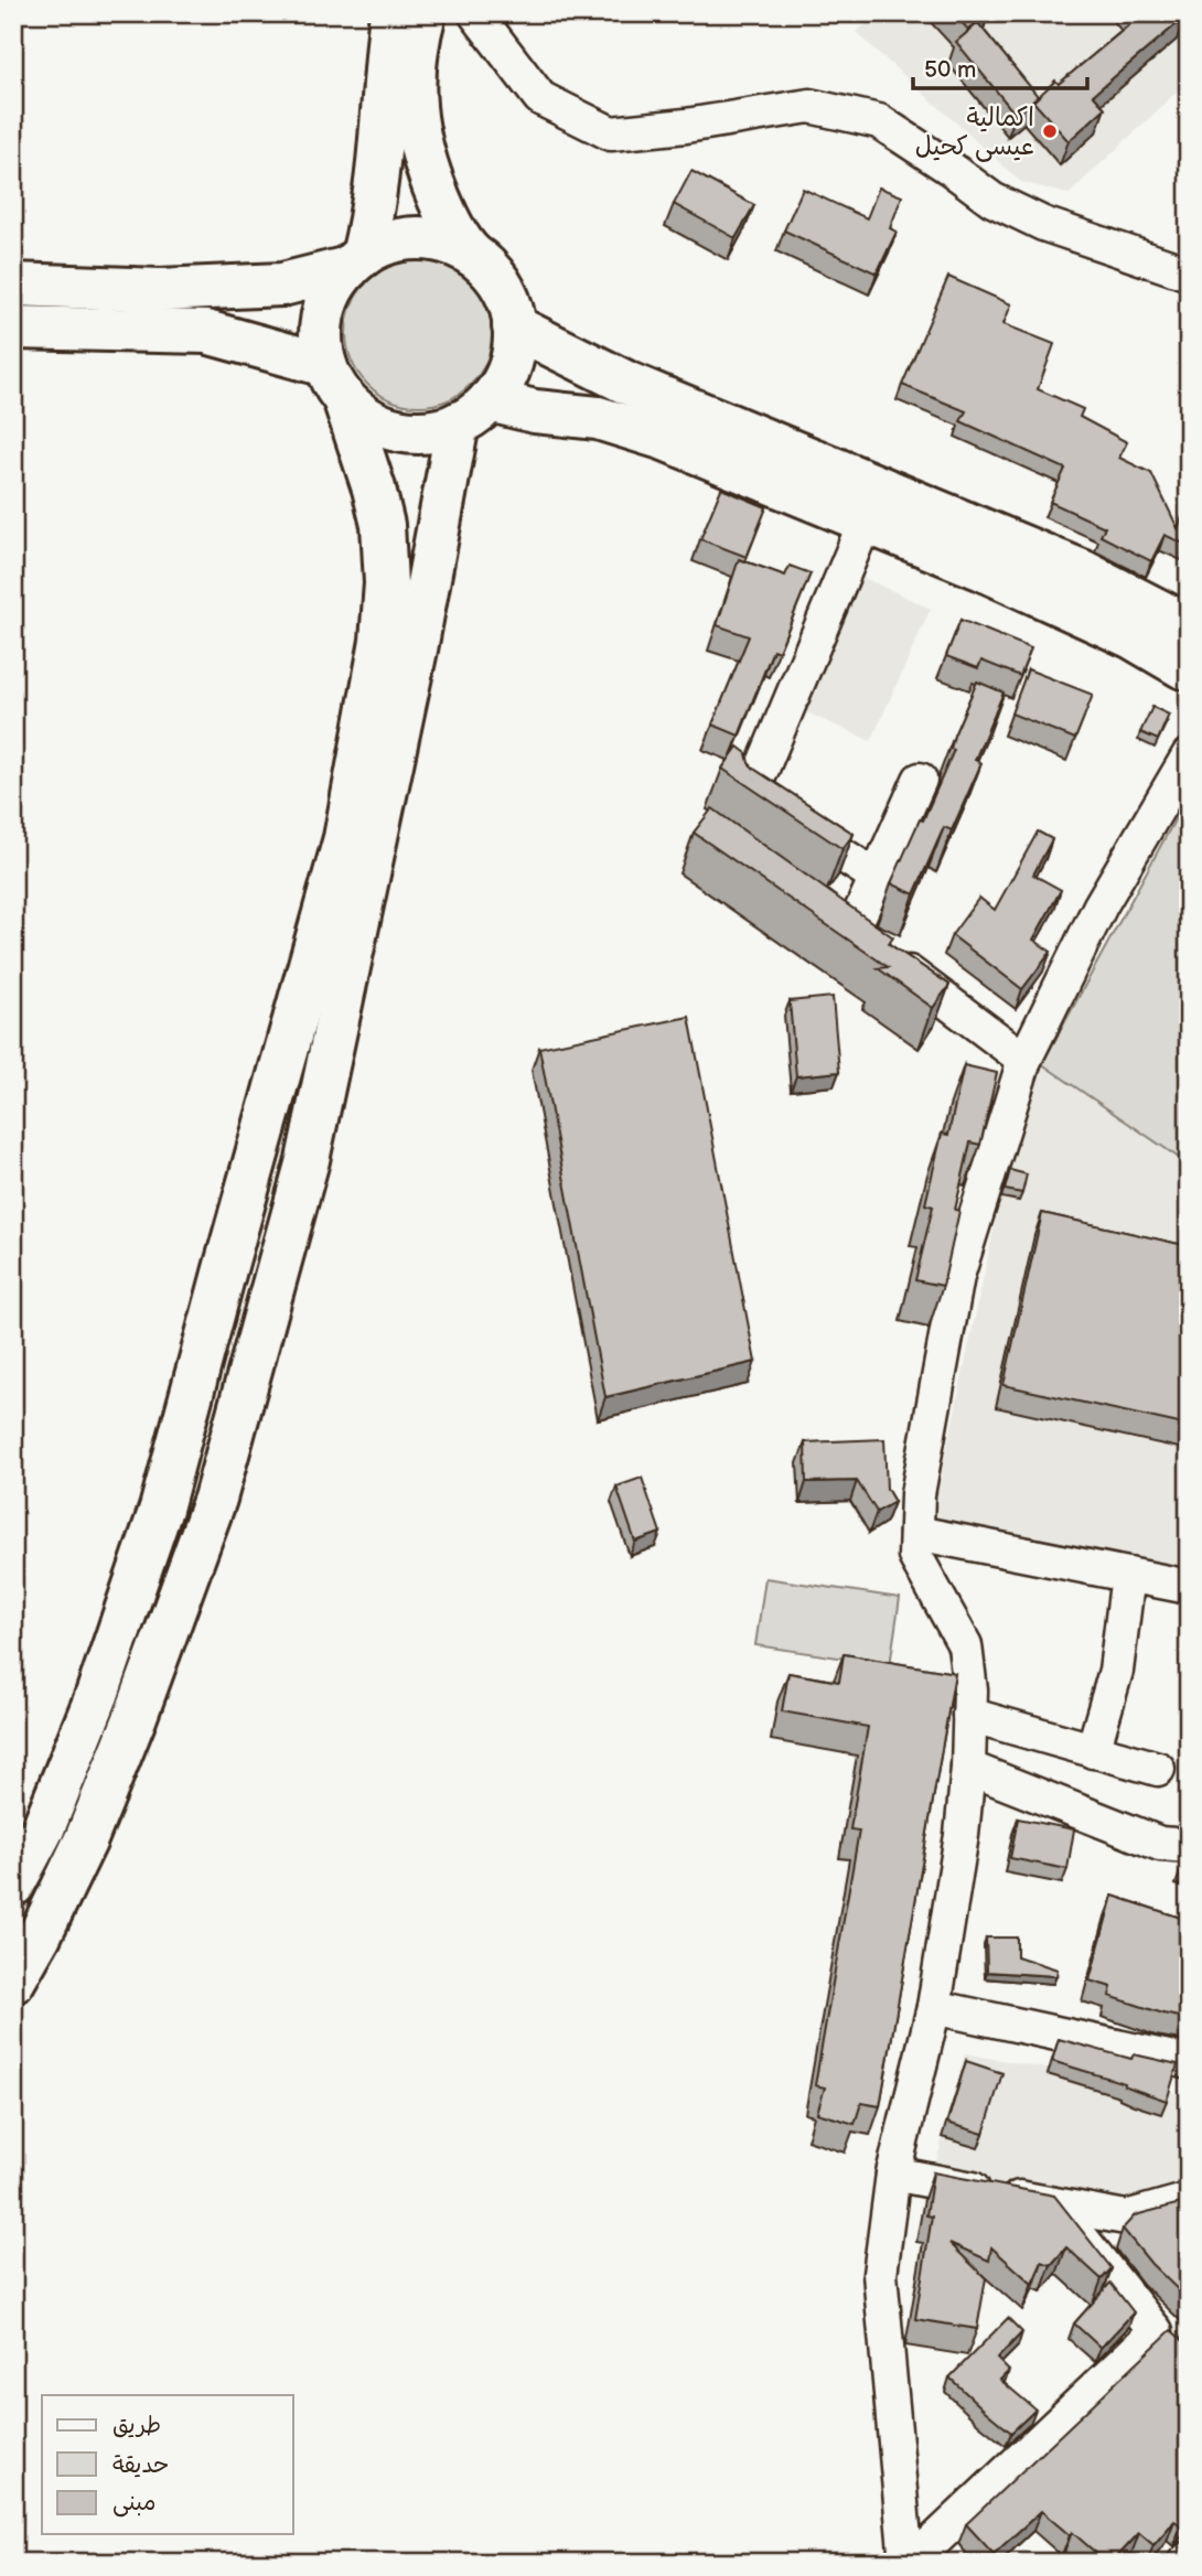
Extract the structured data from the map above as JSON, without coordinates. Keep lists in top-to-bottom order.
{
  "places": ["اكمالية عيسى كحيل"],
  "legend": ["طريق", "حديقة", "مبنى"],
  "scale_bar": "50 m"
}
